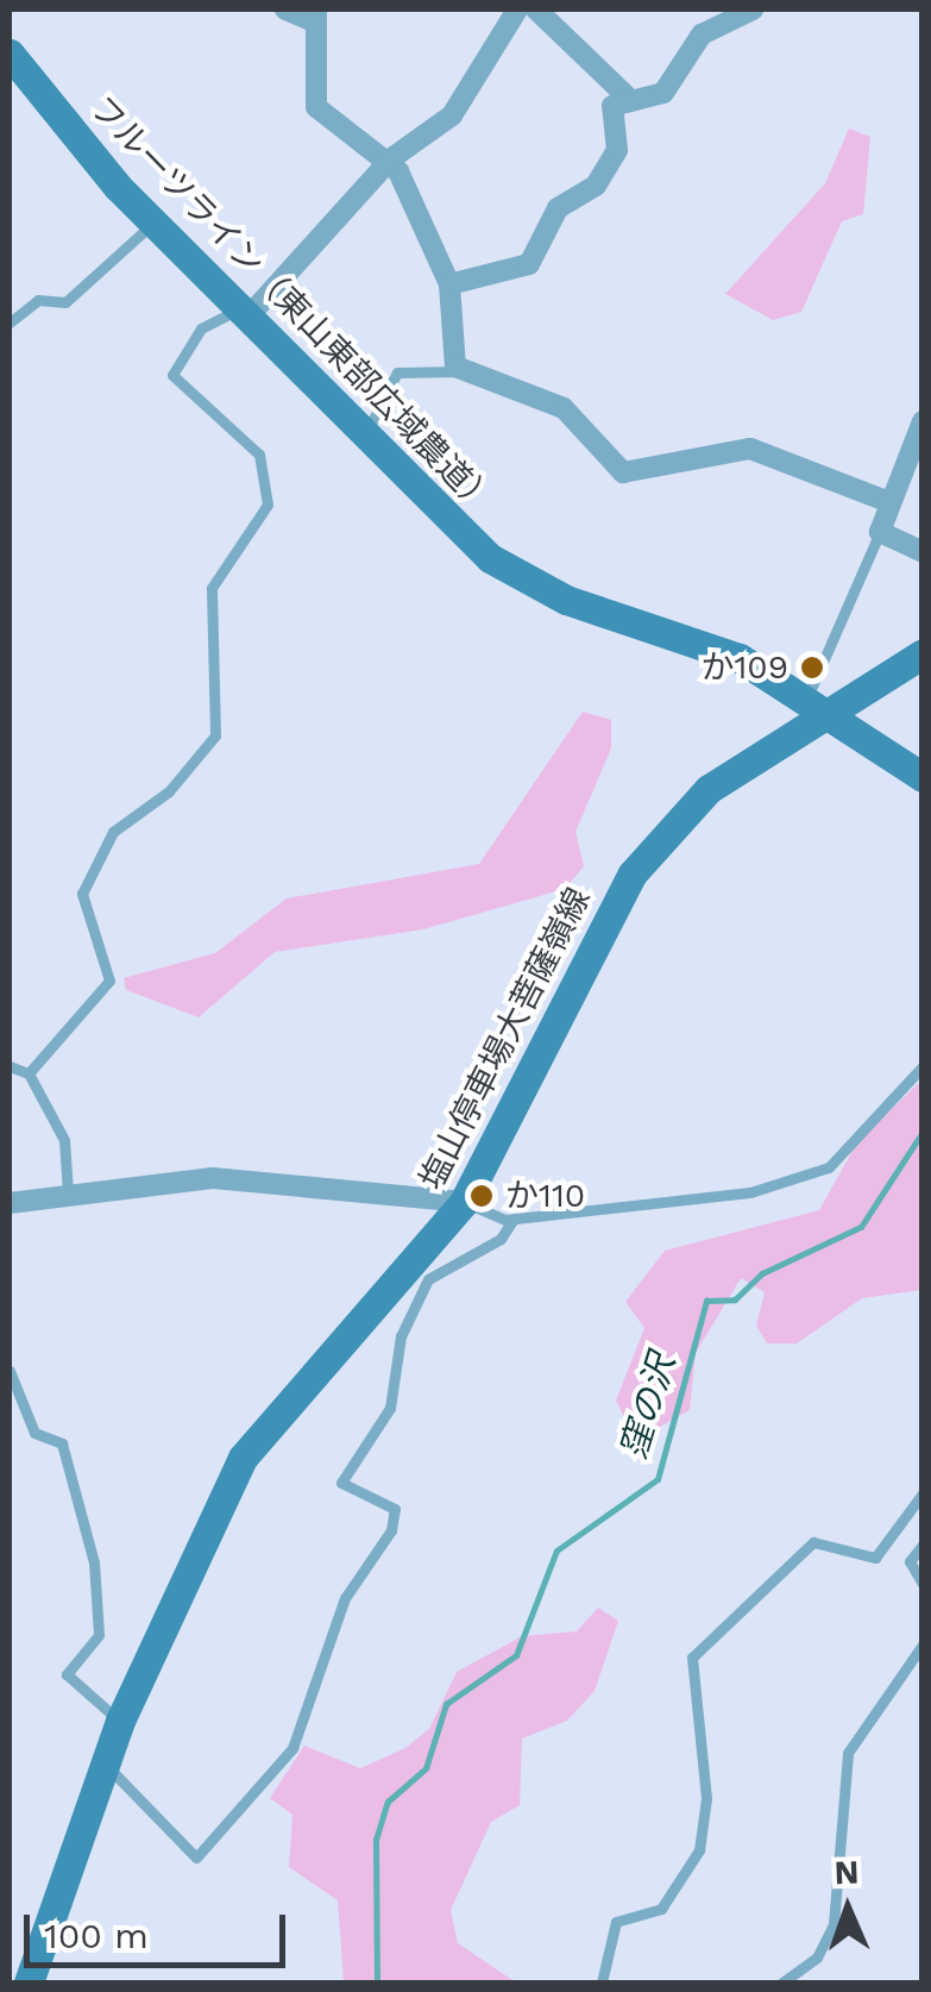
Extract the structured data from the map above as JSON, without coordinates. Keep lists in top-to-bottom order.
{
  "streets": {
    "main road": ["フルーツライン（東山東部広域農道）", "塩山停車場大菩薩嶺線"]
  },
  "crossings": [
    ["フルーツライン（東山東部広域農道）", "塩山停車場大菩薩嶺線"]
  ],
  "water": ["窪の沢"],
  "places": ["か109", "か110"],
  "scale_bar": "100 m",
  "north": "top"
}
